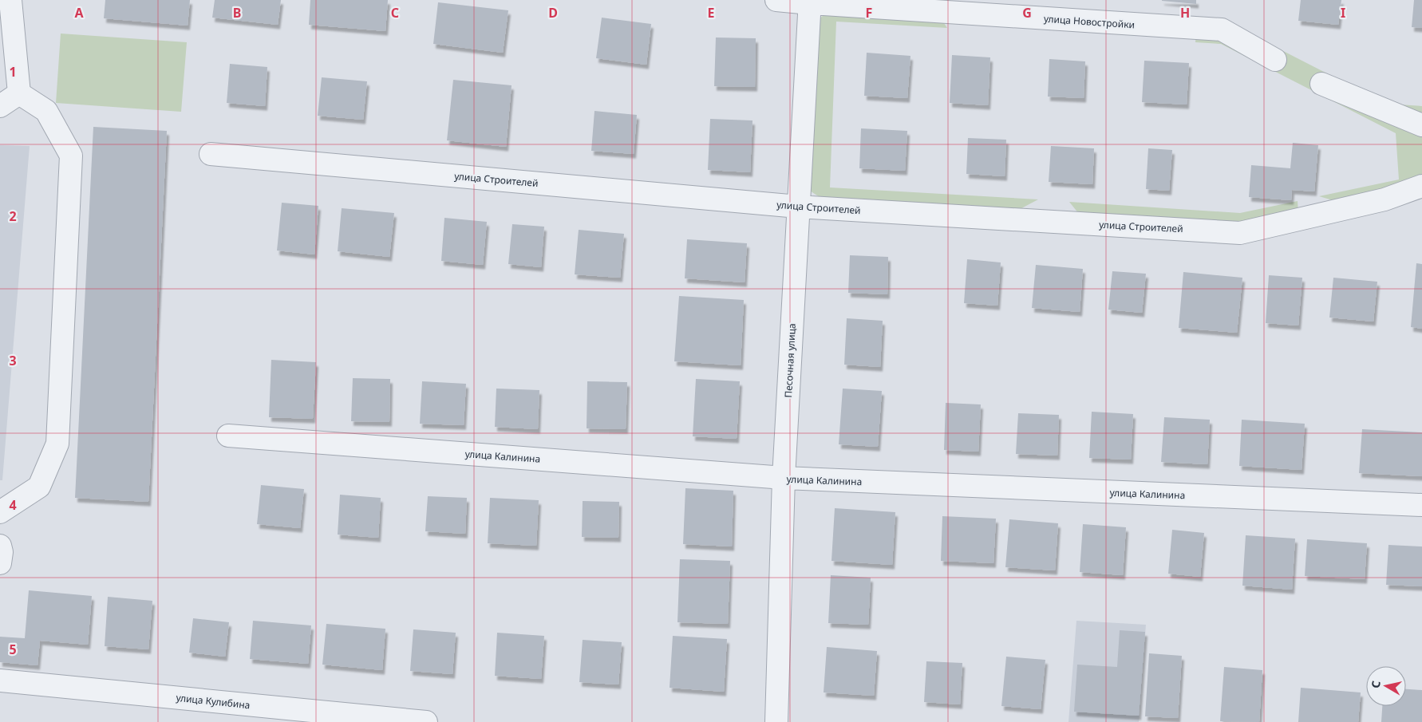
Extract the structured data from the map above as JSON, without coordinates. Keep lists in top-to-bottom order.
{
  "streets": {
    "street": [
      "улица Новостройки",
      "улица Строителей",
      "Песочная улица",
      "улица Калинина",
      "улица Кулибина"
    ]
  },
  "crossings": [
    ["улица Новостройки", "Песочная улица"],
    ["улица Строителей", "Песочная улица"],
    ["Песочная улица", "улица Калинина"]
  ],
  "north": "left",
  "grid": {
    "columns": [
      "A",
      "B",
      "C",
      "D",
      "E",
      "F",
      "G",
      "H",
      "I"
    ],
    "rows": [
      "1",
      "2",
      "3",
      "4",
      "5"
    ]
  }
}
